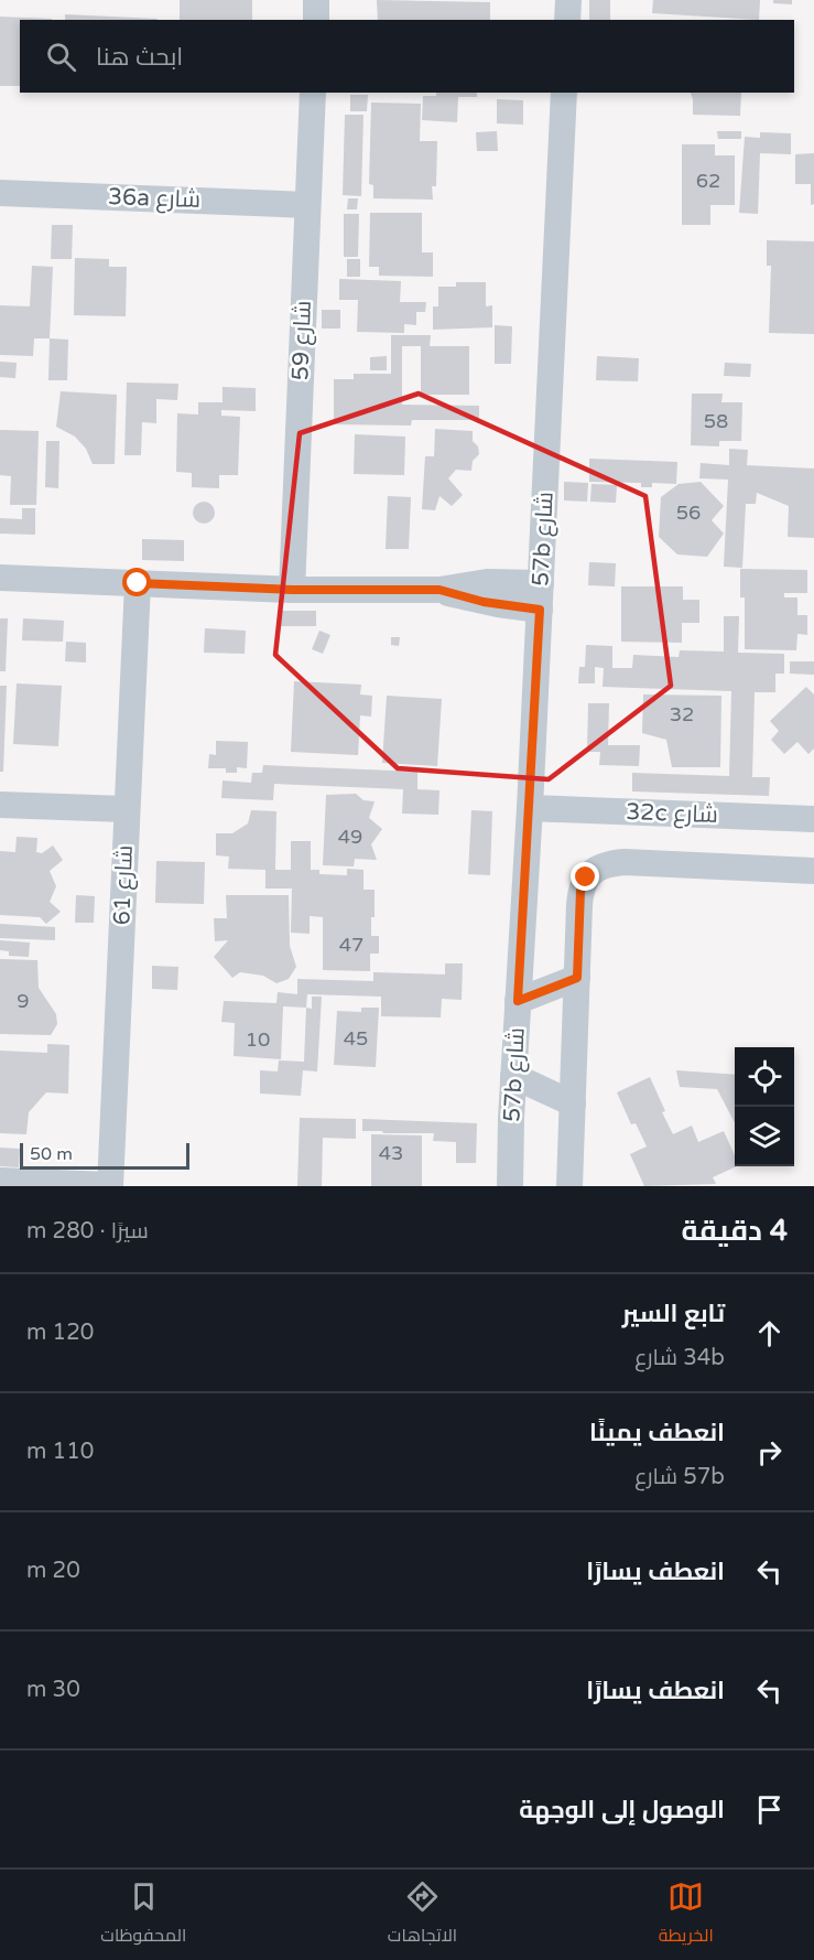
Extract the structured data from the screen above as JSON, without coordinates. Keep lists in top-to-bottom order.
{
  "streets": {
    "street": [
      "36a شارع",
      "شارع 59",
      "57b شارع",
      "32c شارع",
      "شارع 61"
    ]
  },
  "crossings": [
    ["36a شارع", "شارع 59"],
    ["57b شارع", "32c شارع"]
  ],
  "house_numbers": [
    "62",
    "58",
    "56",
    "32",
    "49",
    "47",
    "9",
    "45",
    "10",
    "43"
  ],
  "scale_bar": "50 m",
  "page": {
    "search": "ابحث هنا",
    "scale": "50 m",
    "heading": ["4 دقيقة", "سيرًا · 280 m"],
    "list": [
      ["تابع السير", "34b شارع", "120 m"],
      ["انعطف يمينًا", "57b شارع", "110 m"],
      ["انعطف يسارًا", "20 m"],
      ["انعطف يسارًا", "30 m"],
      "الوصول إلى الوجهة"
    ],
    "nav": ["الخريطة", "الاتجاهات", "المحفوظات"]
  }
}
